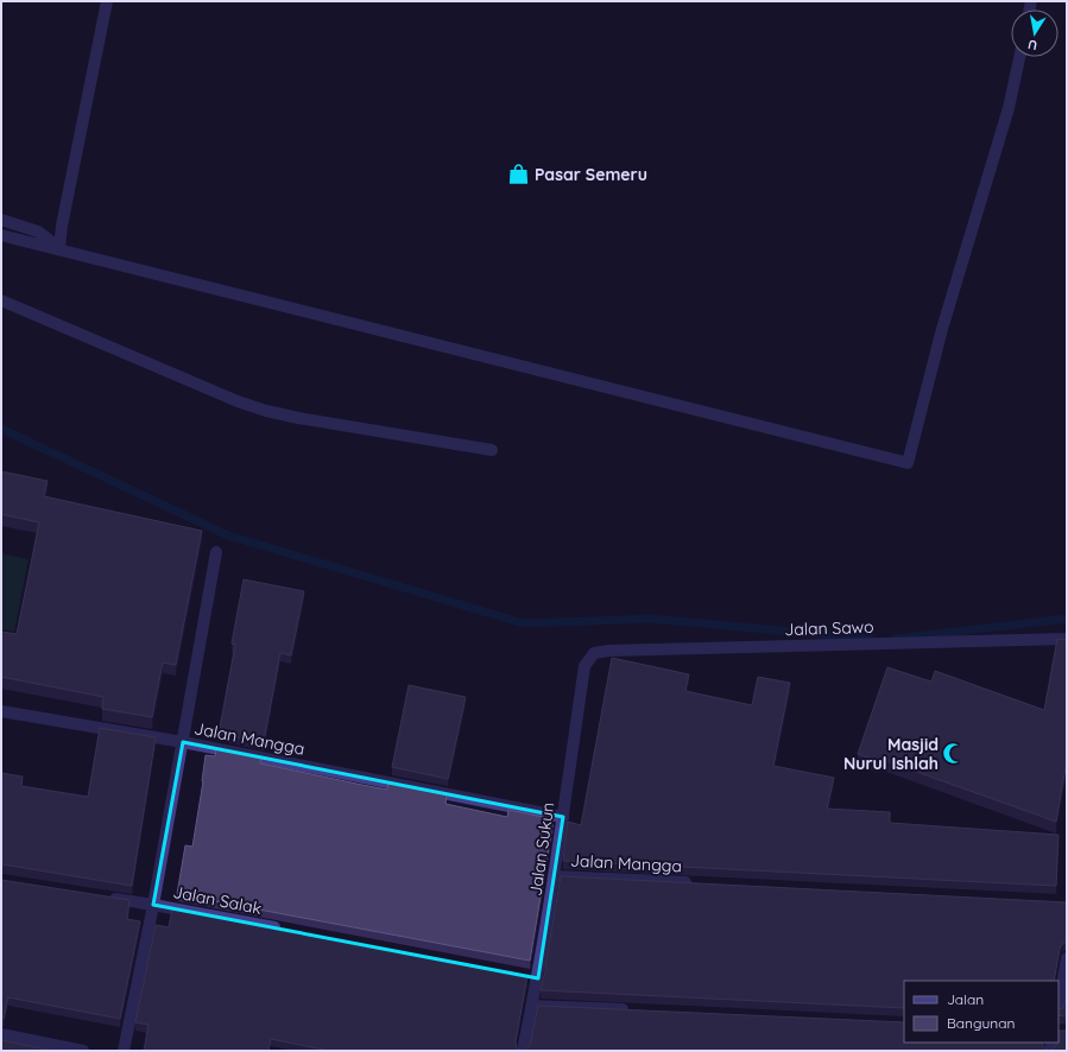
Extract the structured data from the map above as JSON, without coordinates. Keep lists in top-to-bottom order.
{
  "streets": {
    "street": [
      "Jalan Sawo",
      "Jalan Mangga",
      "Jalan Sukun",
      "Jalan Salak"
    ]
  },
  "crossings": [
    ["Jalan Sawo", "Jalan Sukun"],
    ["Jalan Mangga", "Jalan Sukun"],
    ["Jalan Mangga", "Jalan Salak"]
  ],
  "places": {
    "shop": ["Pasar Semeru"],
    "mosque": ["Masjid Nurul Ishlah"]
  },
  "legend": ["Jalan", "Bangunan"],
  "north": "bottom"
}
